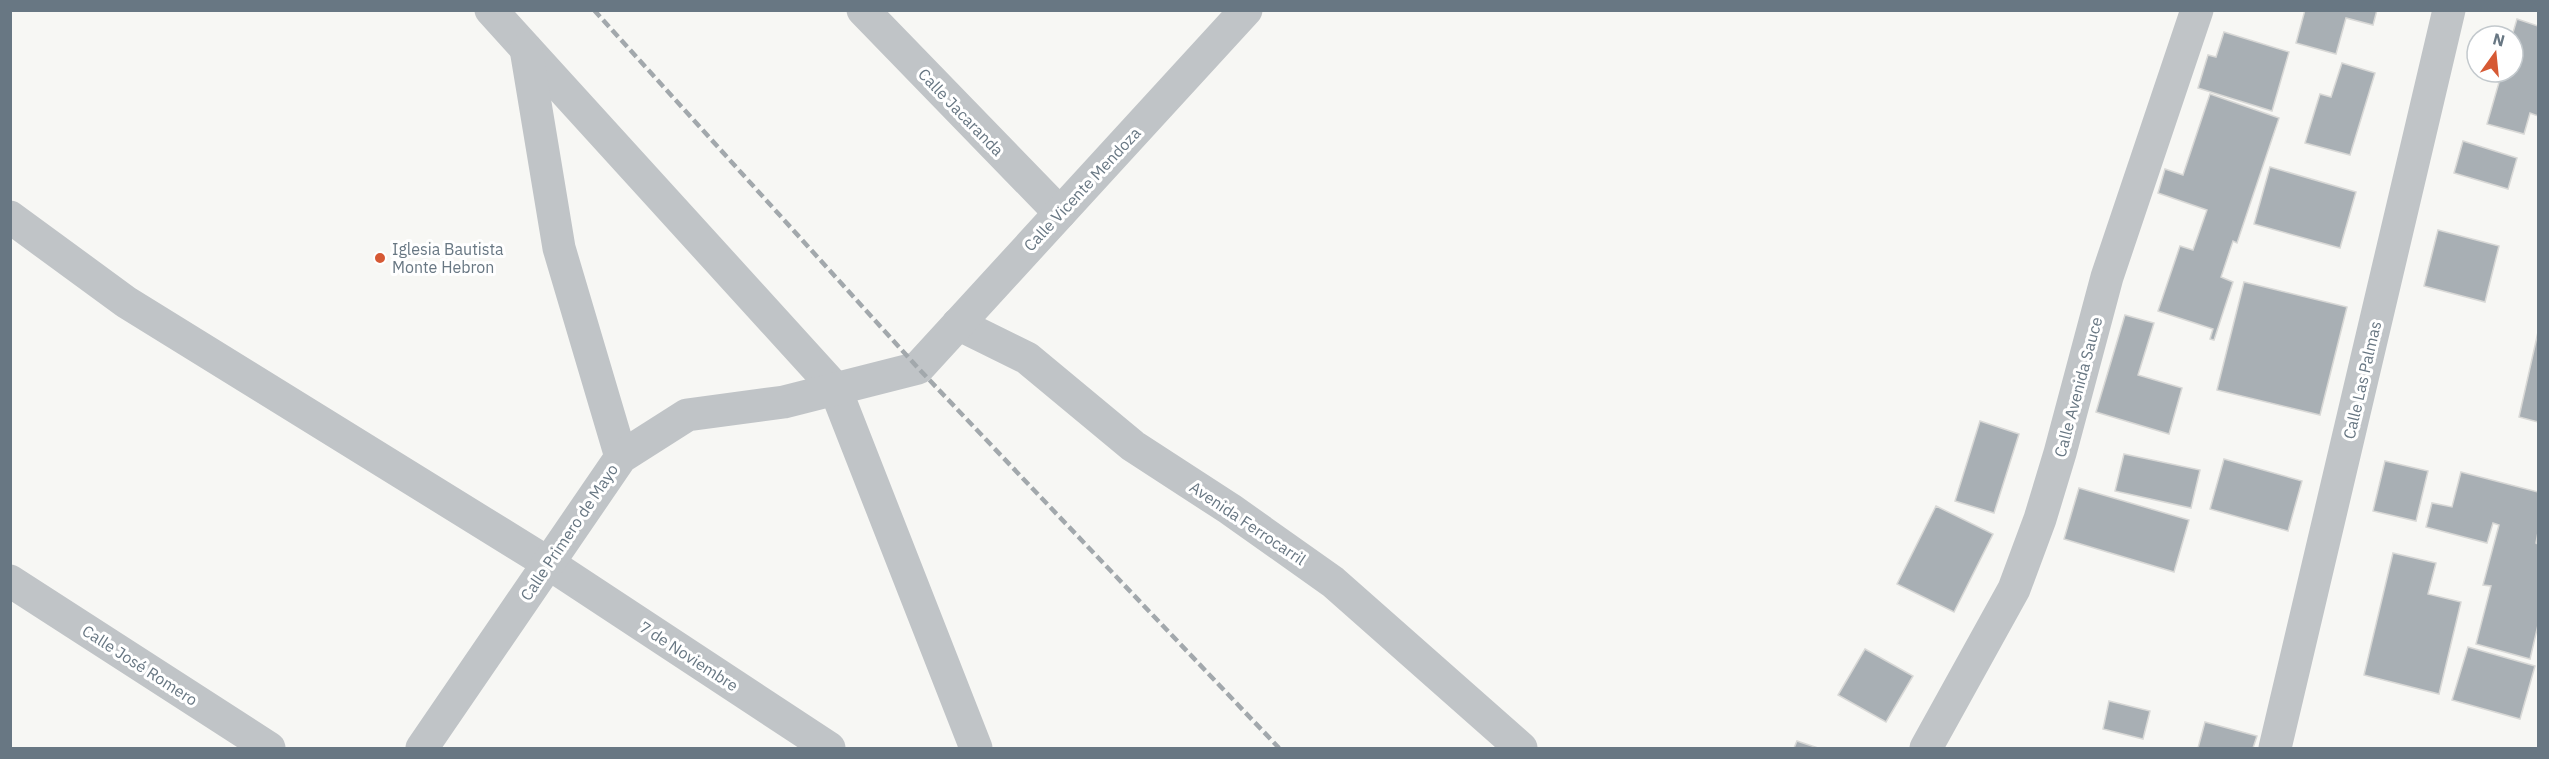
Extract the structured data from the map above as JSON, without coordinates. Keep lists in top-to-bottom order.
{
  "streets": {
    "street": [
      "Calle Jacaranda",
      "Calle Vicente Mendoza",
      "Calle Las Palmas",
      "Calle Avenida Sauce",
      "Avenida Ferrocarril",
      "Calle Primero de Mayo",
      "7 de Noviembre",
      "Calle José Romero"
    ]
  },
  "crossings": [
    ["Calle Jacaranda", "Calle Vicente Mendoza"],
    ["Calle Vicente Mendoza", "Avenida Ferrocarril"],
    ["Calle Vicente Mendoza", "Calle Primero de Mayo"],
    ["Calle Primero de Mayo", "7 de Noviembre"]
  ],
  "places": ["Iglesia Bautista Monte Hebron"],
  "north": "top"
}
